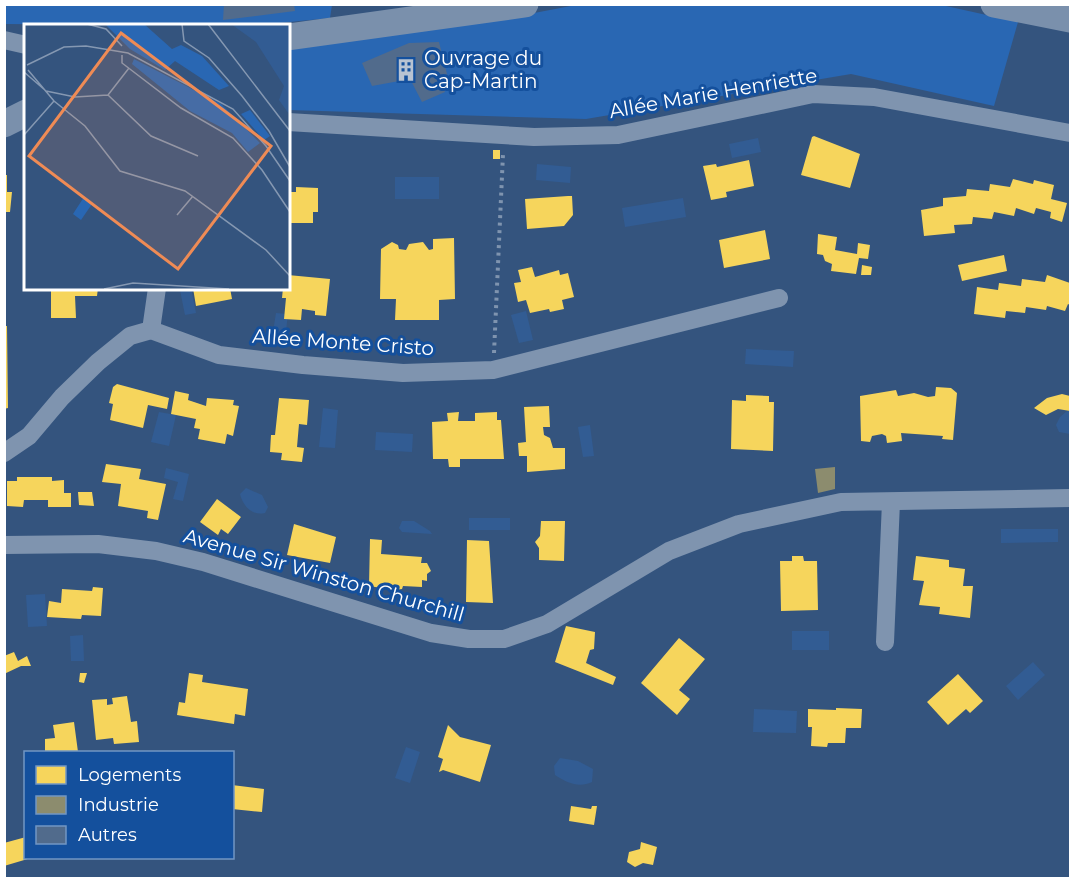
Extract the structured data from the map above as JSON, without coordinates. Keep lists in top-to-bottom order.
{
  "streets": {
    "street": ["Allée Marie Henriette", "Allée Monte Cristo", "Avenue Sir Winston Churchill"]
  },
  "places": {
    "building": ["Ouvrage du Cap-Martin"]
  },
  "legend": ["Logements", "Industrie", "Autres"]
}
